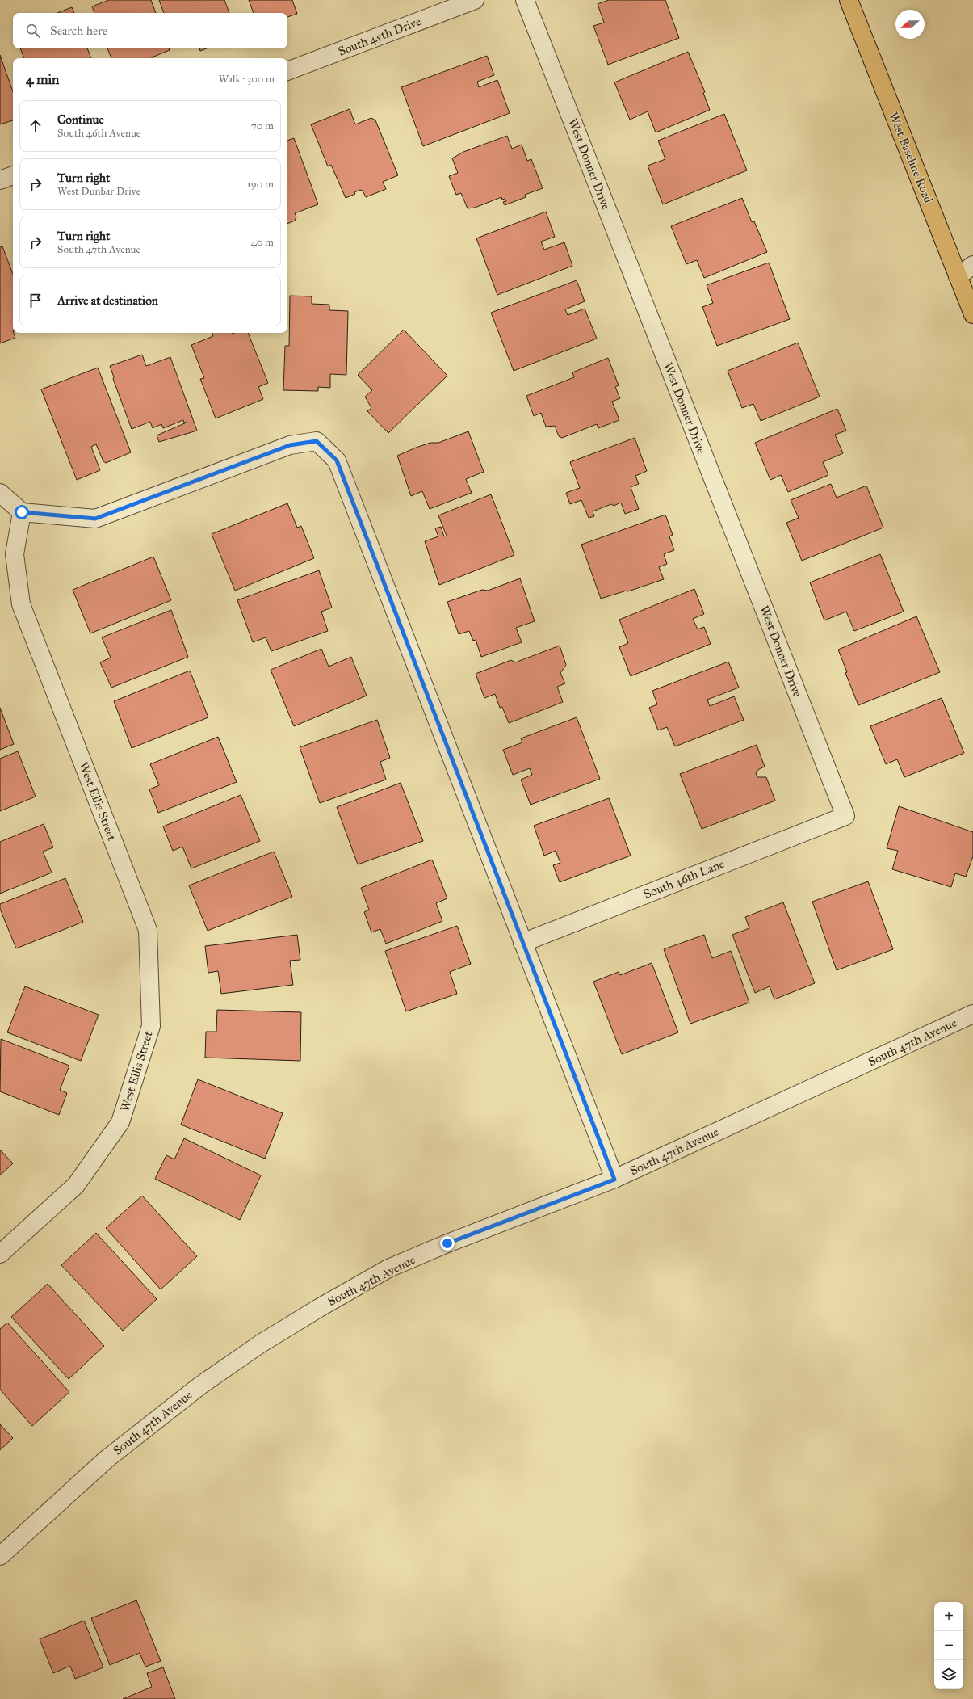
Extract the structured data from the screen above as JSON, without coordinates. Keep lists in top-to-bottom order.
{
  "streets": {
    "main road": ["West Baseline Road"],
    "street": [
      "South 45th Drive",
      "West Donner Drive",
      "West Ellis Street",
      "South 46th Lane",
      "South 47th Avenue"
    ]
  },
  "crossings": [
    ["West Donner Drive", "South 46th Lane"]
  ],
  "north": "left",
  "page": {
    "search": "Search here",
    "heading": ["4 min", "Walk · 300 m"],
    "list": [
      ["Continue", "South 46th Avenue", "70 m"],
      ["Turn right", "West Dunbar Drive", "190 m"],
      ["Turn right", "South 47th Avenue", "40 m"],
      "Arrive at destination"
    ],
    "map_buttons": ["+", "−"]
  }
}
